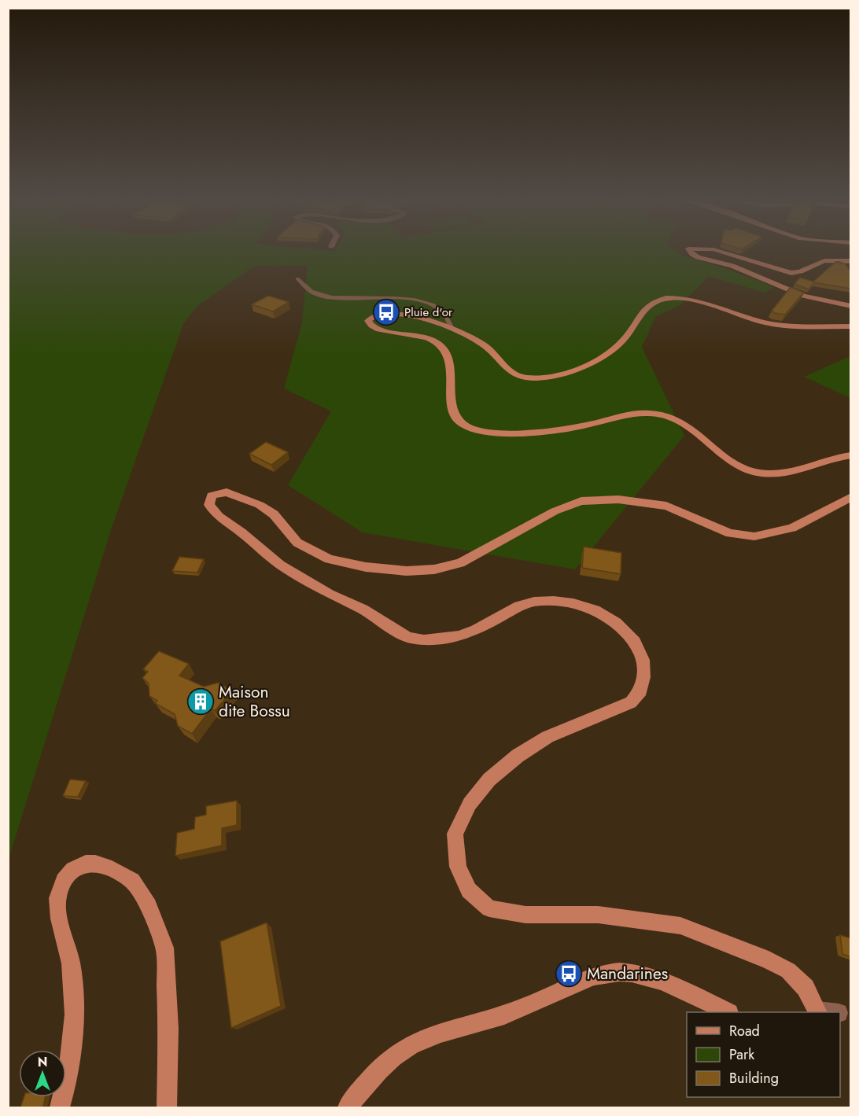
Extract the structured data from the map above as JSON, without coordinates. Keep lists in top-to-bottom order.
{
  "places": {
    "bus stop": ["Pluie d'or", "Mandarines"],
    "building": ["Maison dite Bossu"]
  },
  "legend": ["Road", "Park", "Building"],
  "north": "top"
}
